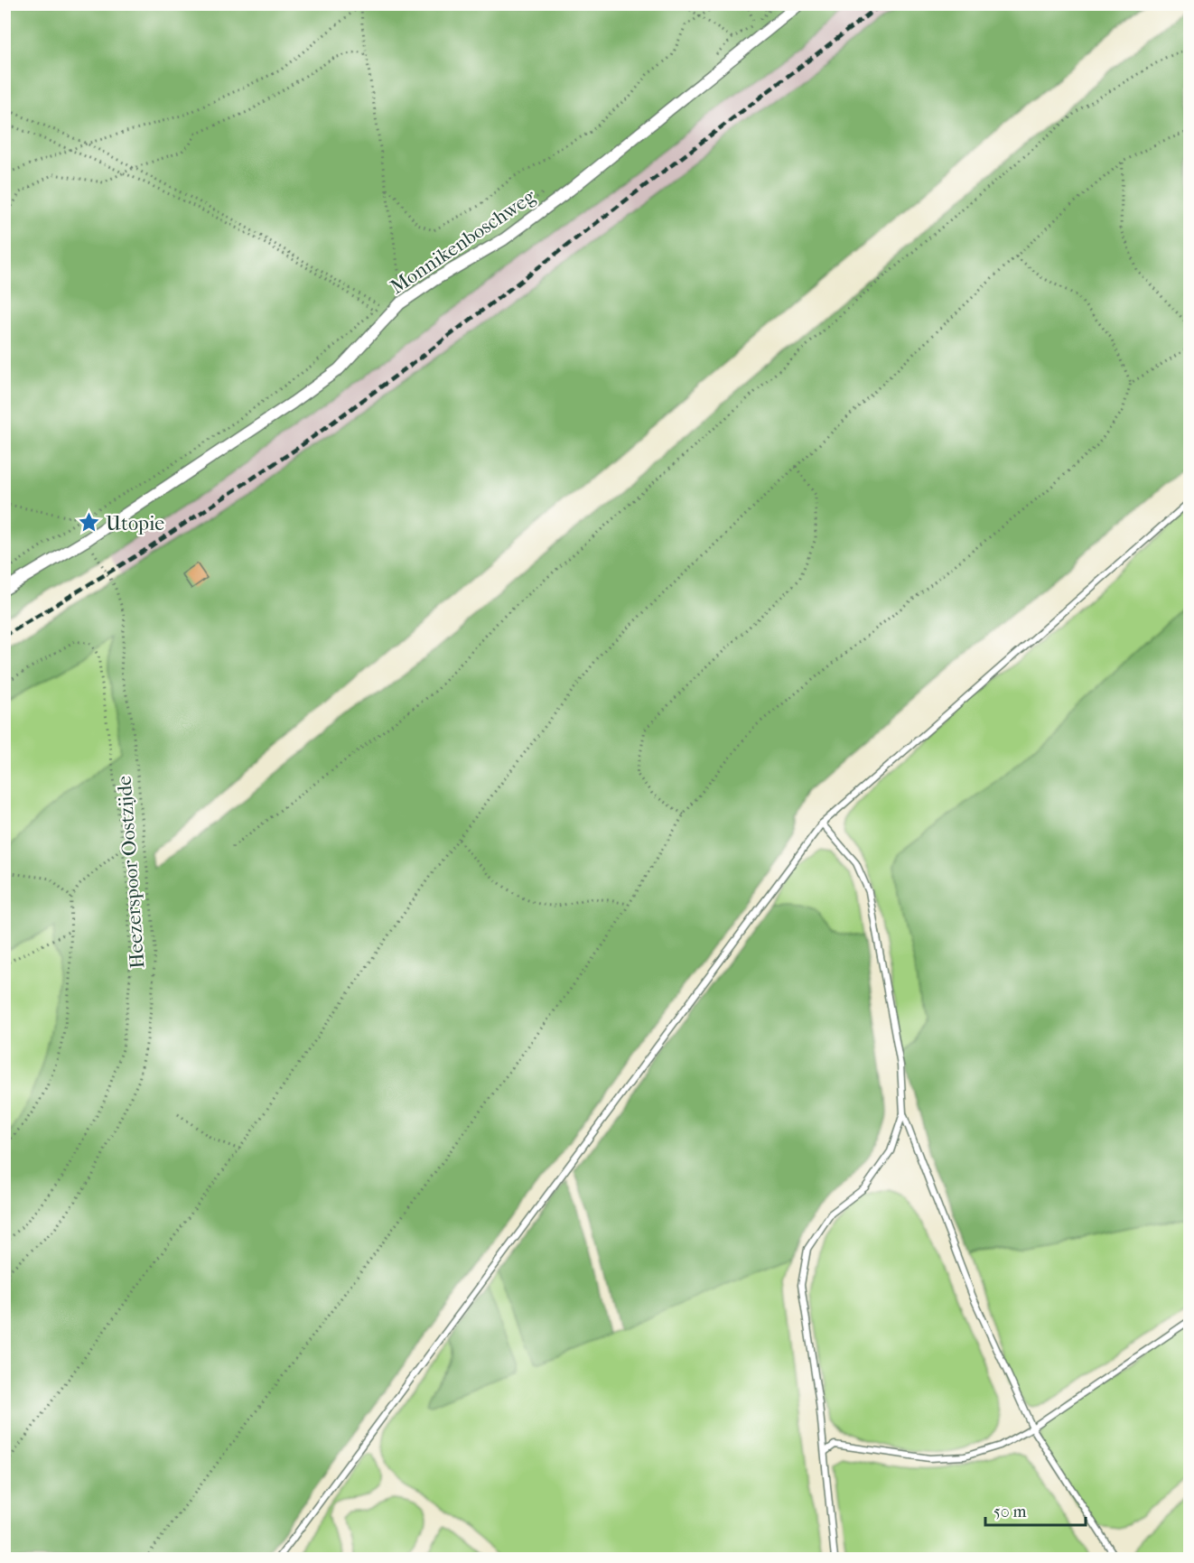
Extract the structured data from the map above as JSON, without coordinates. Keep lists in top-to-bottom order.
{
  "streets": {
    "street": ["Monnikenboschweg"],
    "path": ["Heezerspoor Oostzijde"]
  },
  "crossings": [
    ["Monnikenboschweg", "Heezerspoor Oostzijde"]
  ],
  "places": {
    "place": ["Utopie"]
  },
  "scale_bar": "50 m"
}
